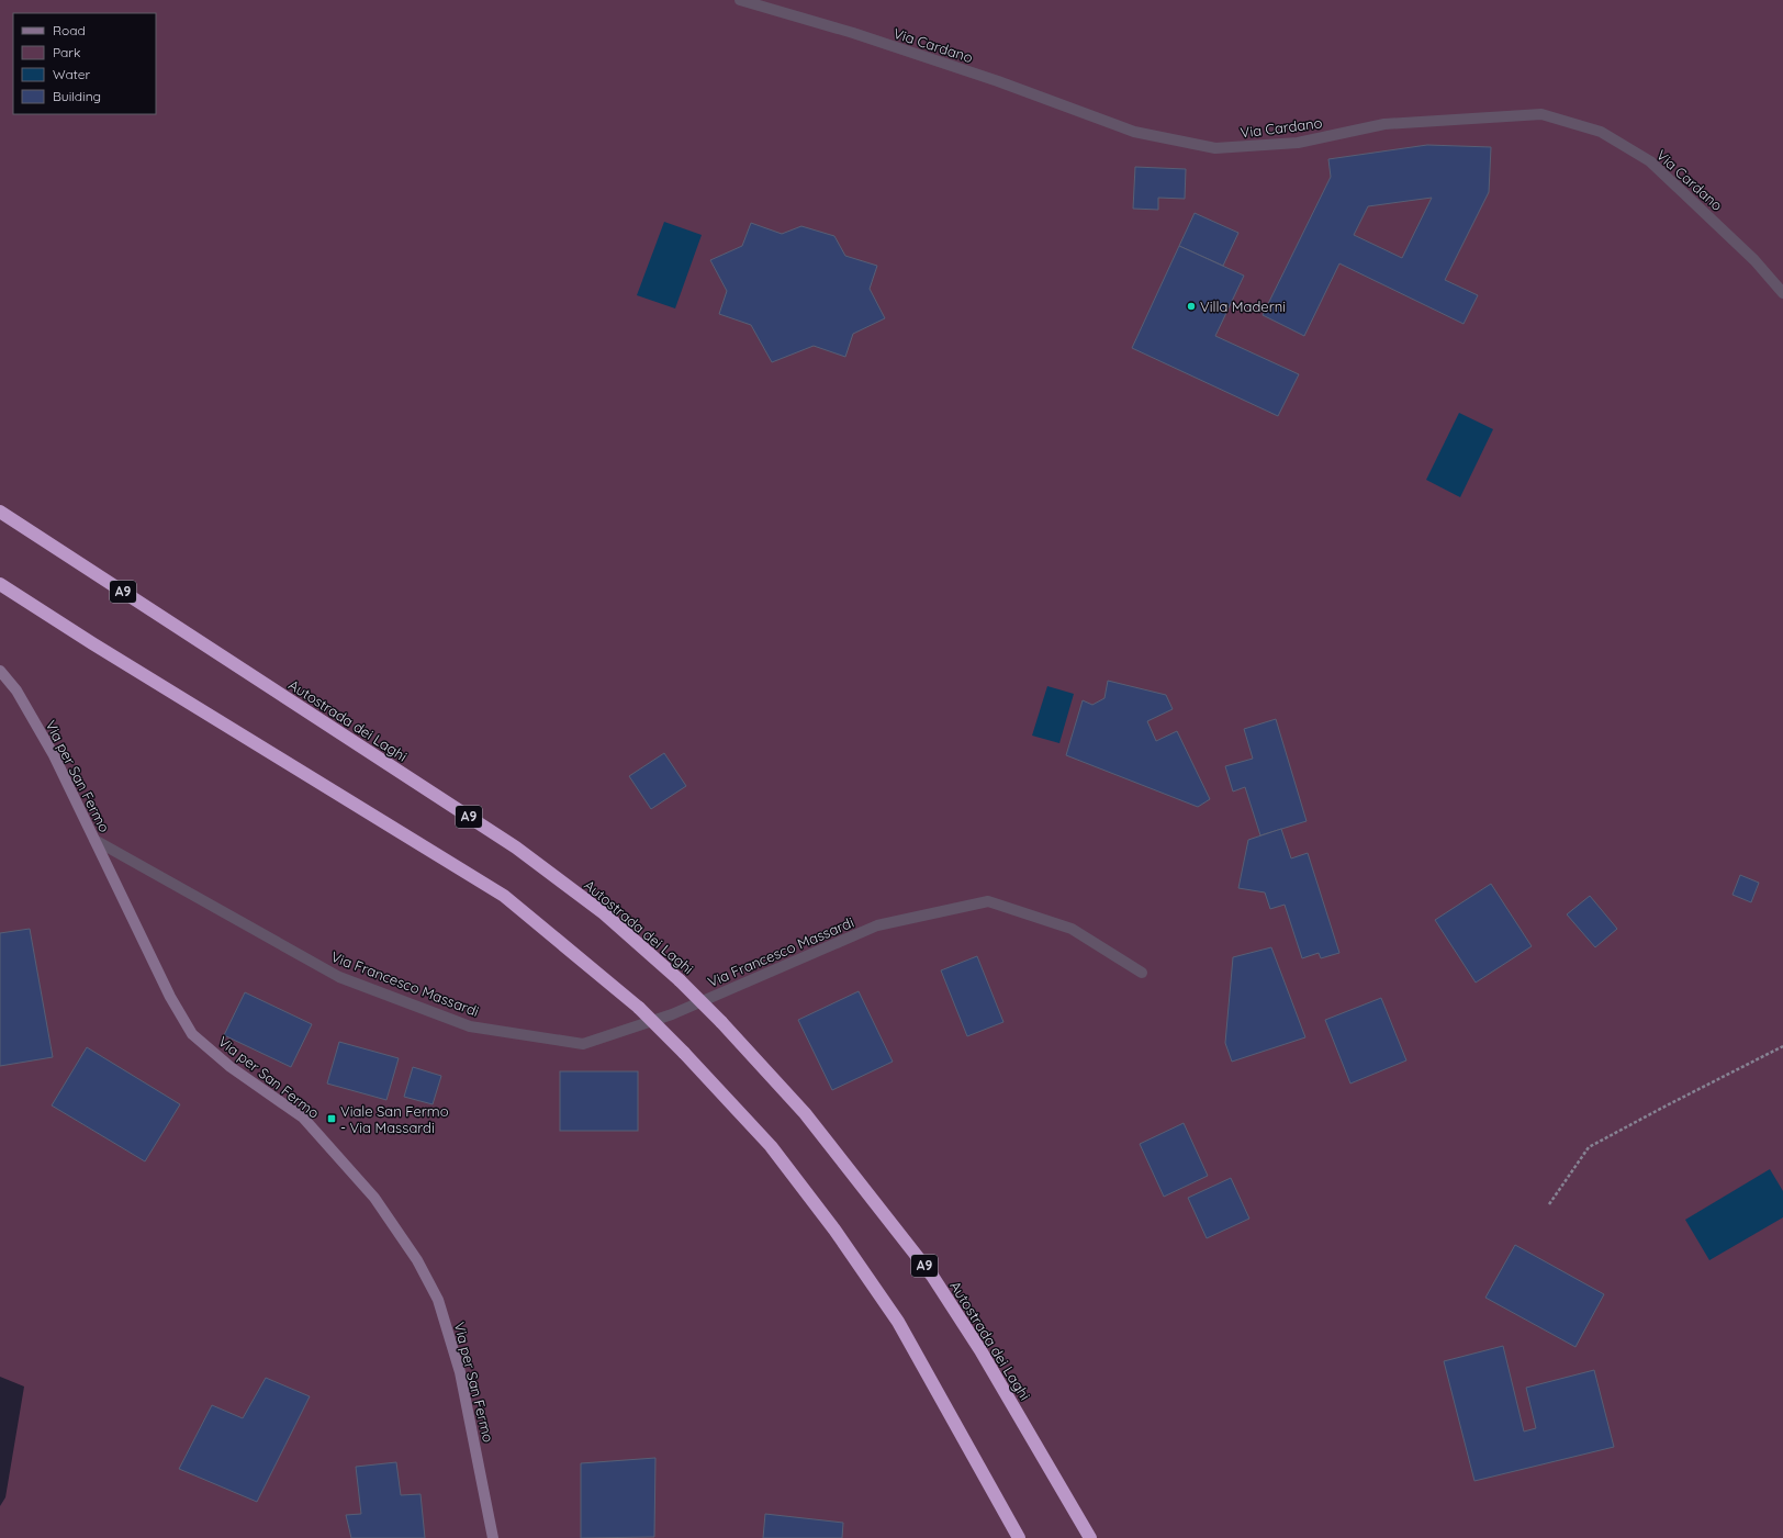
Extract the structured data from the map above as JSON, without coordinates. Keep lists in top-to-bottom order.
{
  "streets": {
    "highway": ["A9", "Autostrada dei Laghi"],
    "main road": ["Via per San Fermo"],
    "street": ["Via Cardano", "Via Francesco Massardi"]
  },
  "crossings": [
    ["Via per San Fermo", "Via Francesco Massardi"]
  ],
  "places": {
    "other": ["Villa Maderni"],
    "transit": ["Viale San Fermo - Via Massardi"]
  },
  "legend": [
    "Road",
    "Park",
    "Water",
    "Building"
  ]
}
